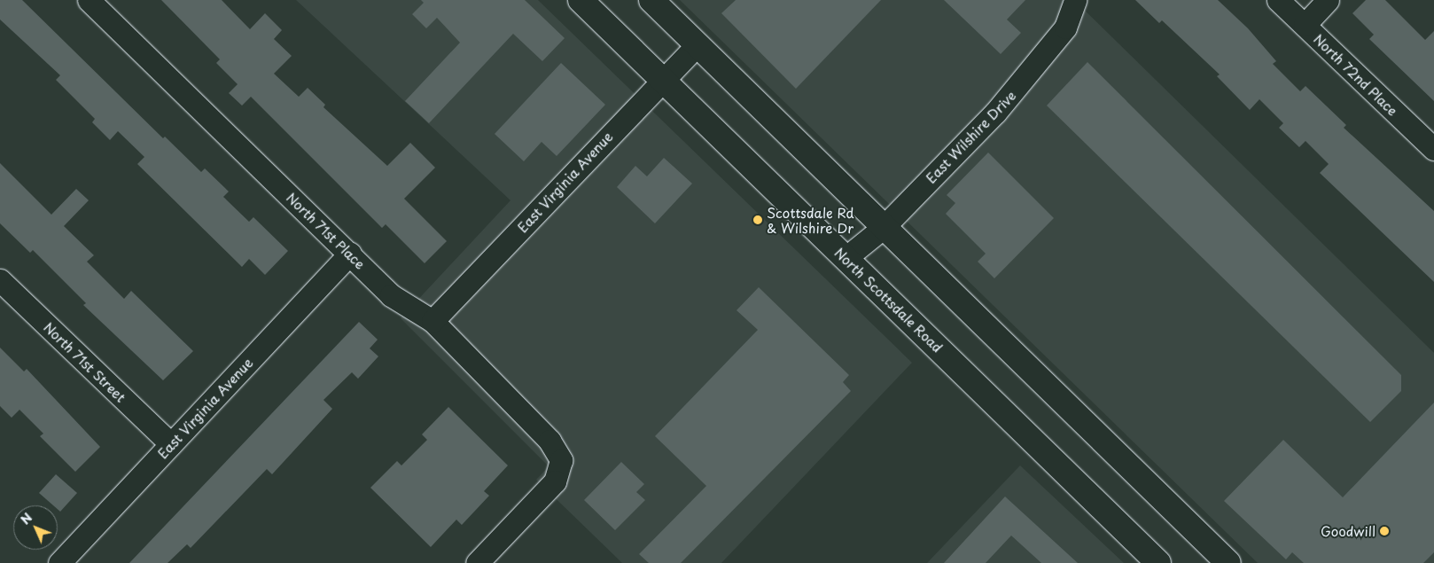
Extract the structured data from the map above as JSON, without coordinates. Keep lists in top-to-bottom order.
{
  "streets": {
    "main road": ["North Scottsdale Road"],
    "street": [
      "North 72nd Place",
      "East Wilshire Drive",
      "East Virginia Avenue",
      "North 71st Place",
      "North 71st Street"
    ]
  },
  "crossings": [
    ["East Wilshire Drive", "North Scottsdale Road"],
    ["East Virginia Avenue", "North 71st Place"],
    ["East Virginia Avenue", "North Scottsdale Road"],
    ["East Virginia Avenue", "North 71st Street"]
  ],
  "places": ["Scottsdale Rd & Wilshire Dr", "Goodwill"],
  "north": "top left"
}
